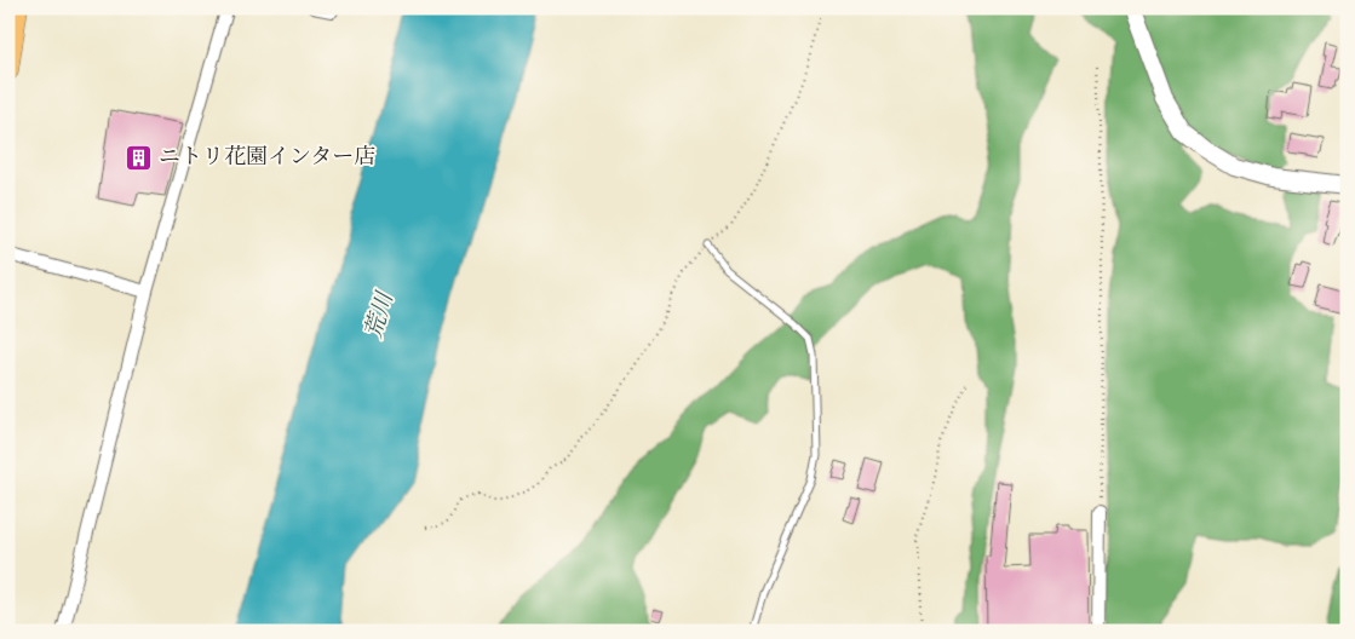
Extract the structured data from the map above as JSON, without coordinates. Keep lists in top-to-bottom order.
{
  "water": ["荒川"],
  "places": {
    "building": ["ニトリ花園インター店"]
  }
}
